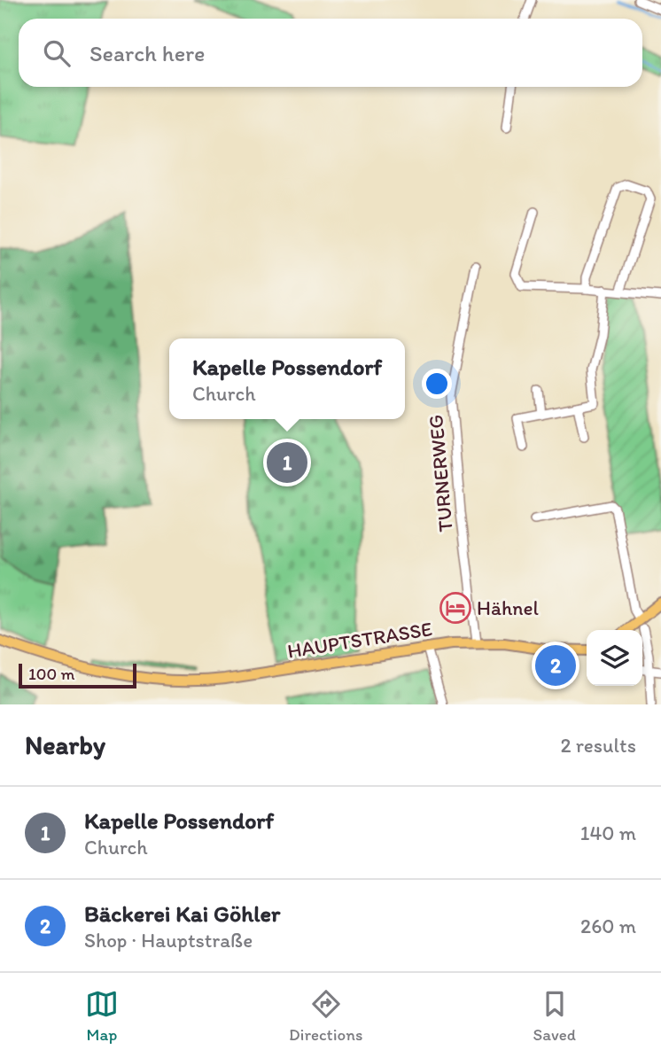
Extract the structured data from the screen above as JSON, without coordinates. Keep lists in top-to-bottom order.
{
  "streets": {
    "main road": ["HAUPTSTRASSE"],
    "street": ["TURNERWEG"]
  },
  "crossings": [
    ["TURNERWEG", "HAUPTSTRASSE"]
  ],
  "places": {
    "hotel": ["Hähnel"]
  },
  "scale_bar": "100 m",
  "page": {
    "search": "Search here",
    "popup": ["Kapelle Possendorf", "Church"],
    "pins": ["1", "2"],
    "scale": "100 m",
    "heading": ["Nearby", "2 results"],
    "list": [
      {
        "mark": "1",
        "name": "Kapelle Possendorf",
        "note": "Church",
        "value": "140 m"
      },
      {
        "mark": "2",
        "name": "Bäckerei Kai Göhler",
        "note": "Shop · Hauptstraße",
        "value": "260 m"
      }
    ],
    "nav": ["Map", "Directions", "Saved"]
  }
}
